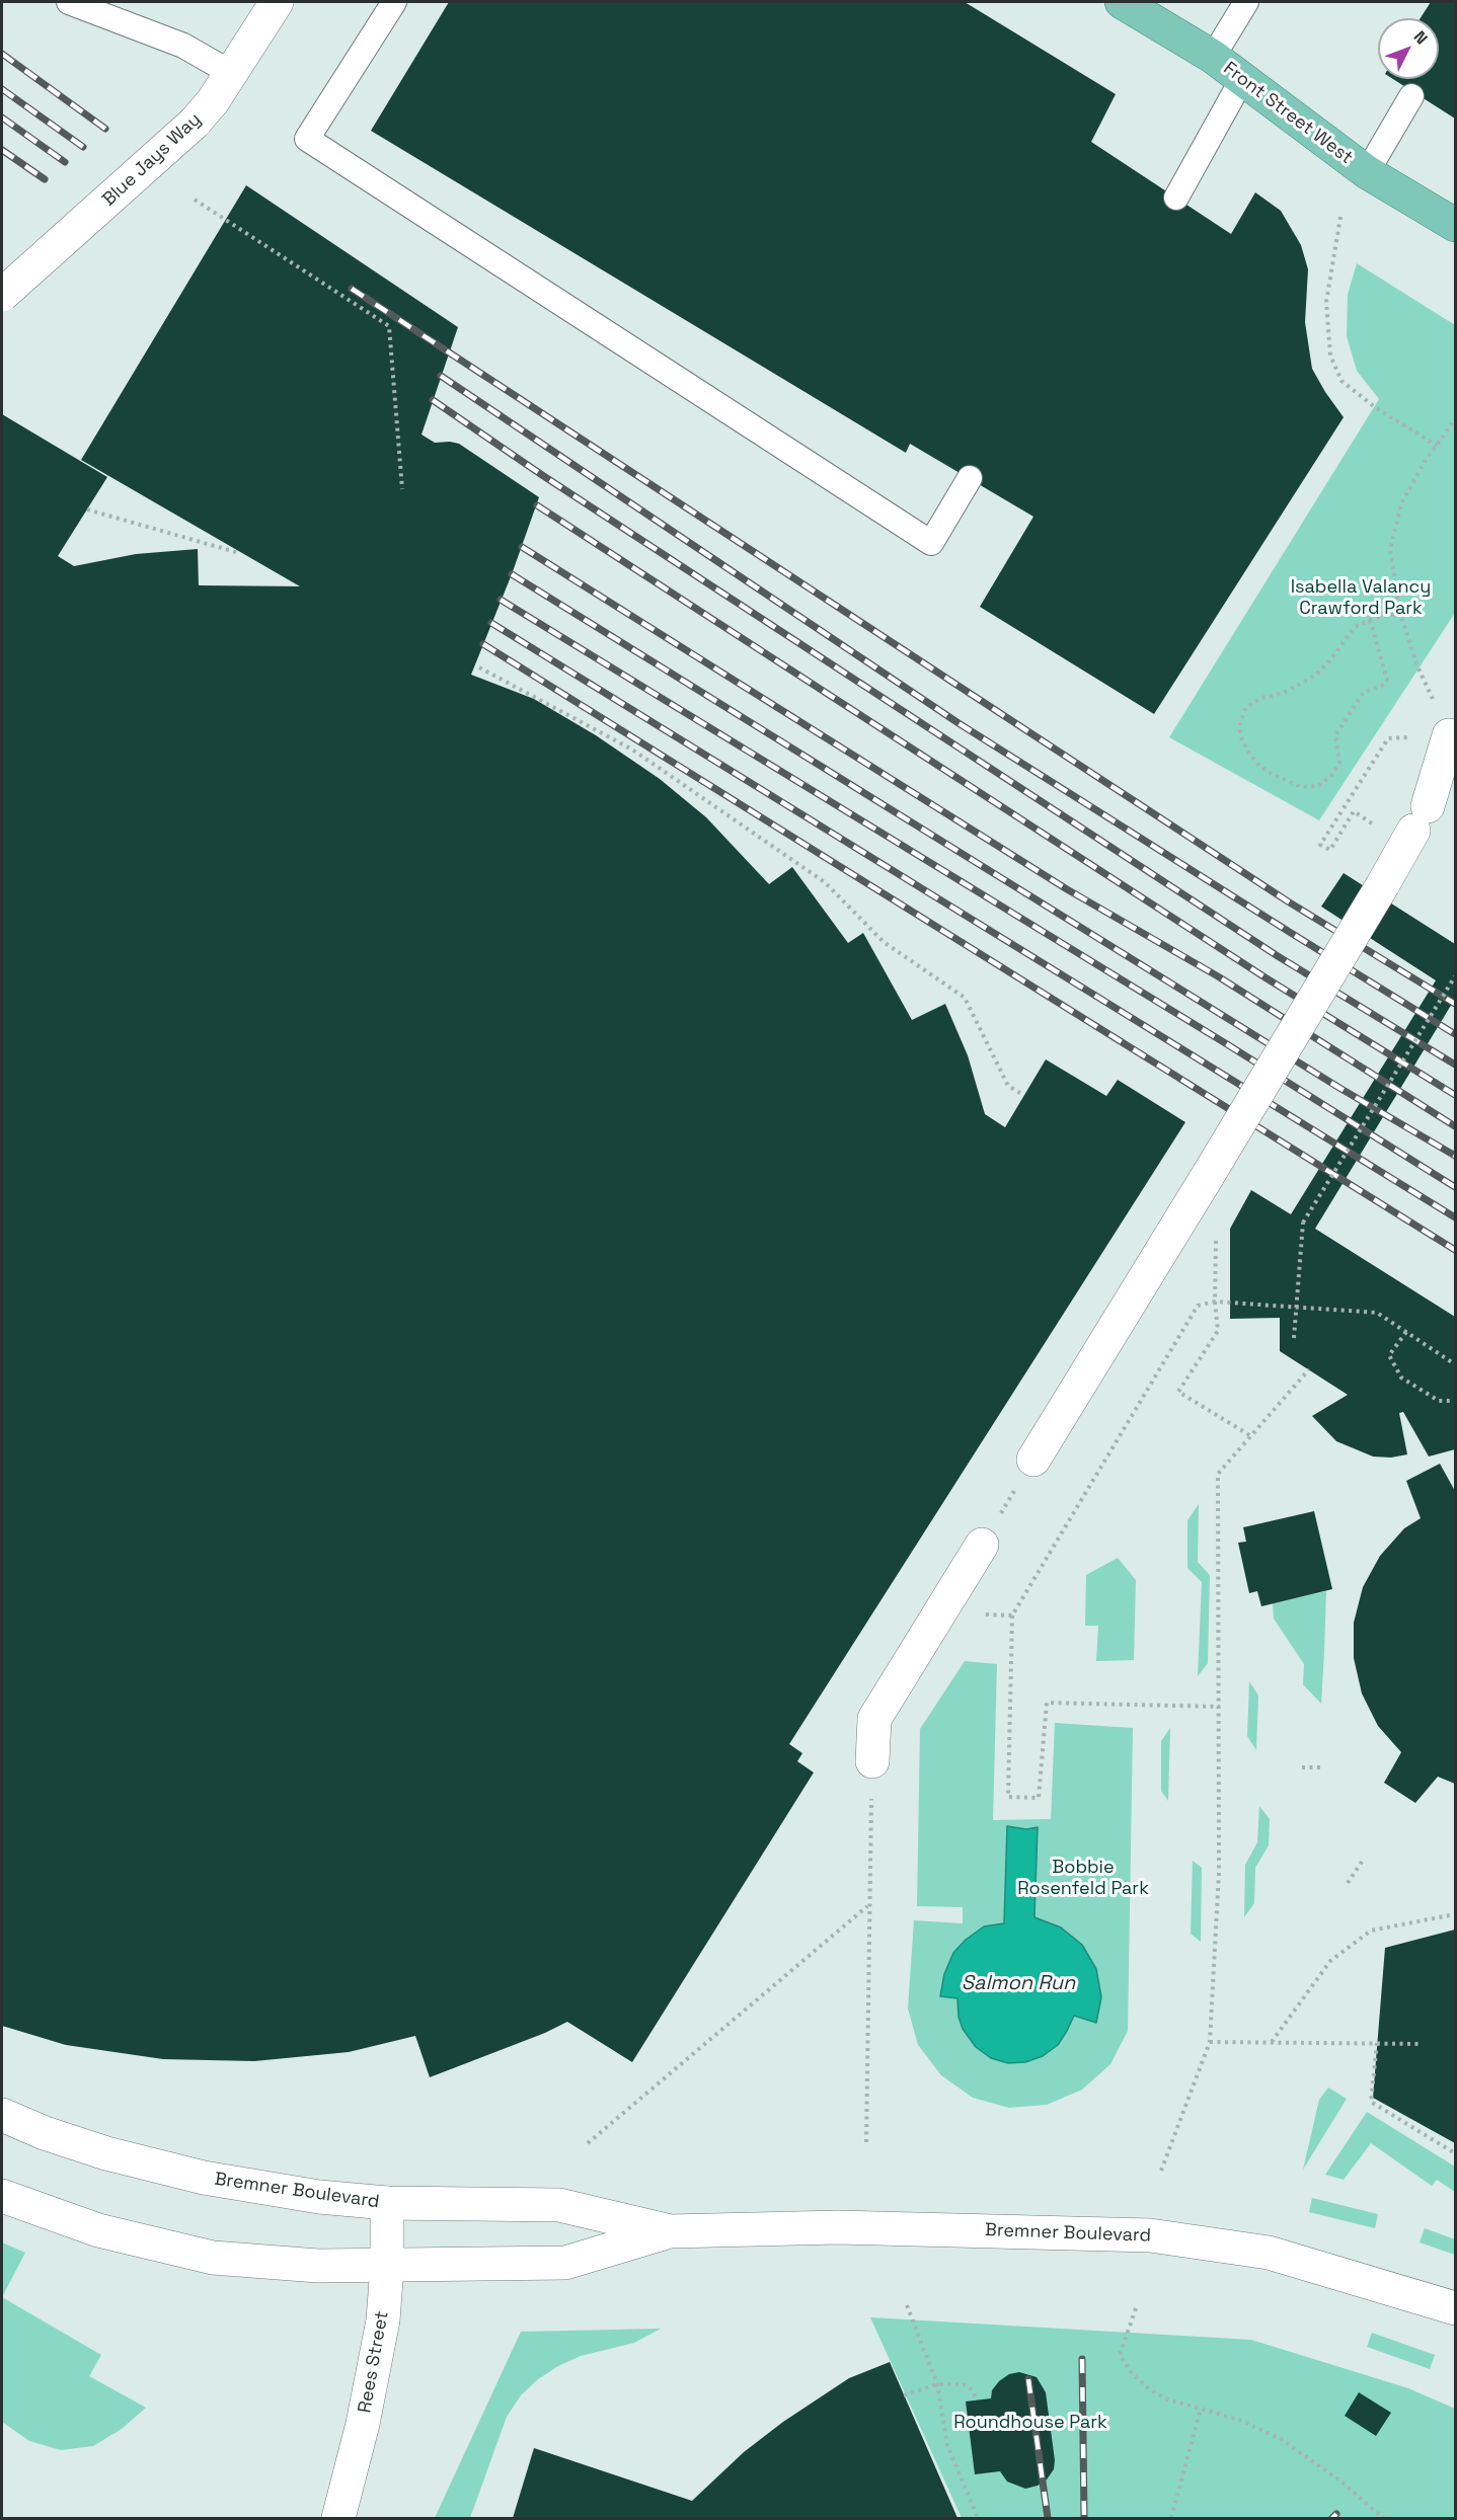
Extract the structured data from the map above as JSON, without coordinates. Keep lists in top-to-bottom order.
{
  "streets": {
    "main road": ["Front Street West"],
    "street": ["Blue Jays Way", "Bremner Boulevard", "Rees Street"]
  },
  "crossings": [
    ["Bremner Boulevard", "Rees Street"]
  ],
  "water": ["Salmon Run"],
  "parks": ["Isabella Valancy Crawford Park", "Bobbie Rosenfeld Park", "Roundhouse Park"],
  "north": "top right"
}
